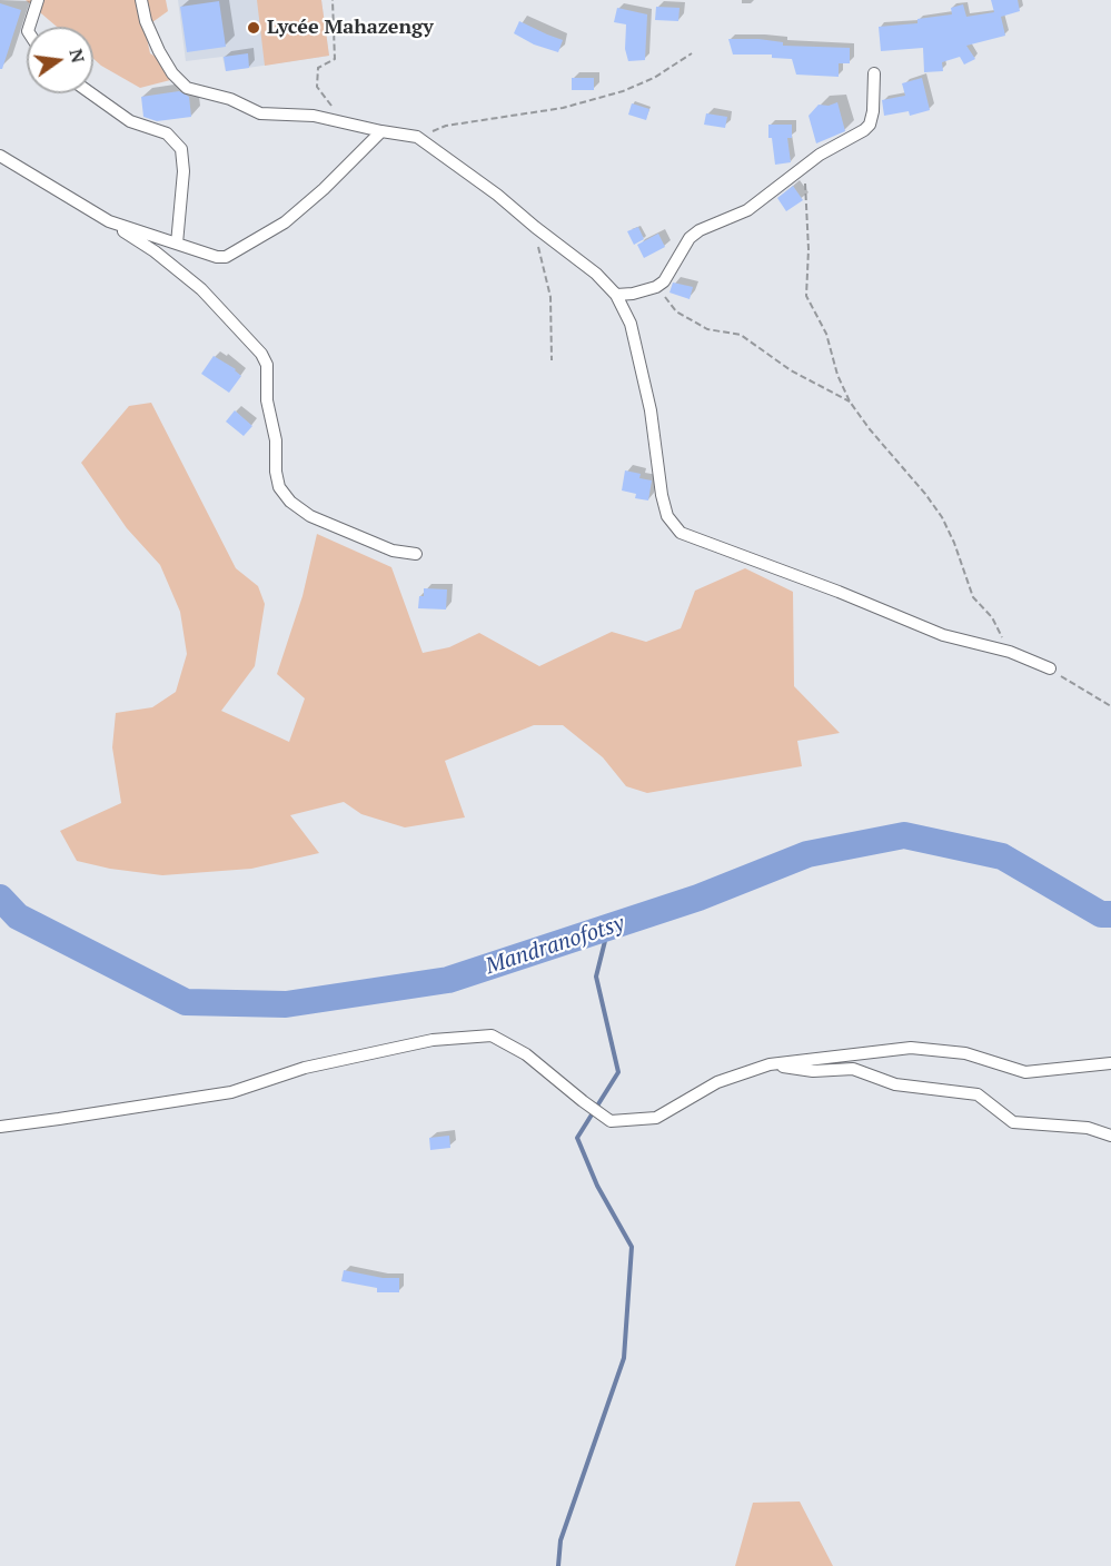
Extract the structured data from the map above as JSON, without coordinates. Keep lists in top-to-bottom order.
{
  "water": ["Mandranofotsy"],
  "places": ["Lycée Mahazengy"],
  "north": "right"
}
